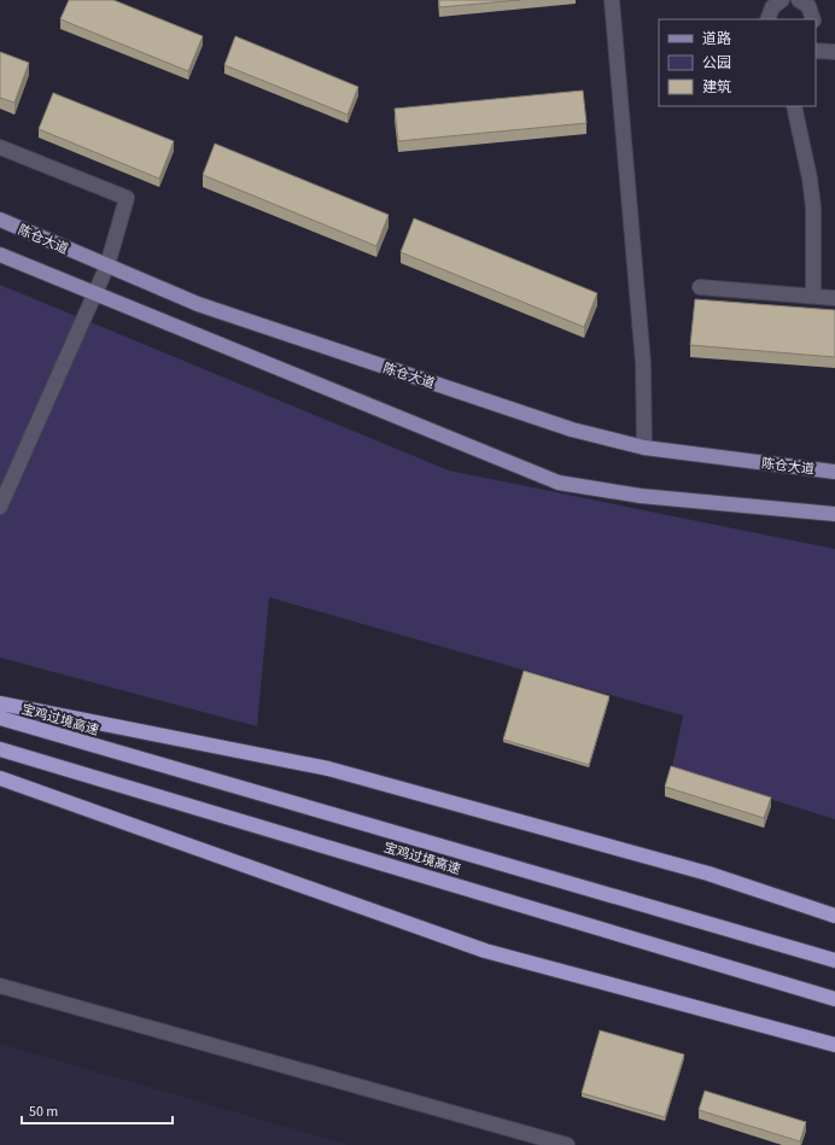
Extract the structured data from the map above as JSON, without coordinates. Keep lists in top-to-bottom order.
{
  "streets": {
    "highway": ["宝鸡过境高速"],
    "main road": ["陈仓大道"]
  },
  "legend": ["道路", "公园", "建筑"],
  "scale_bar": "50 m"
}
